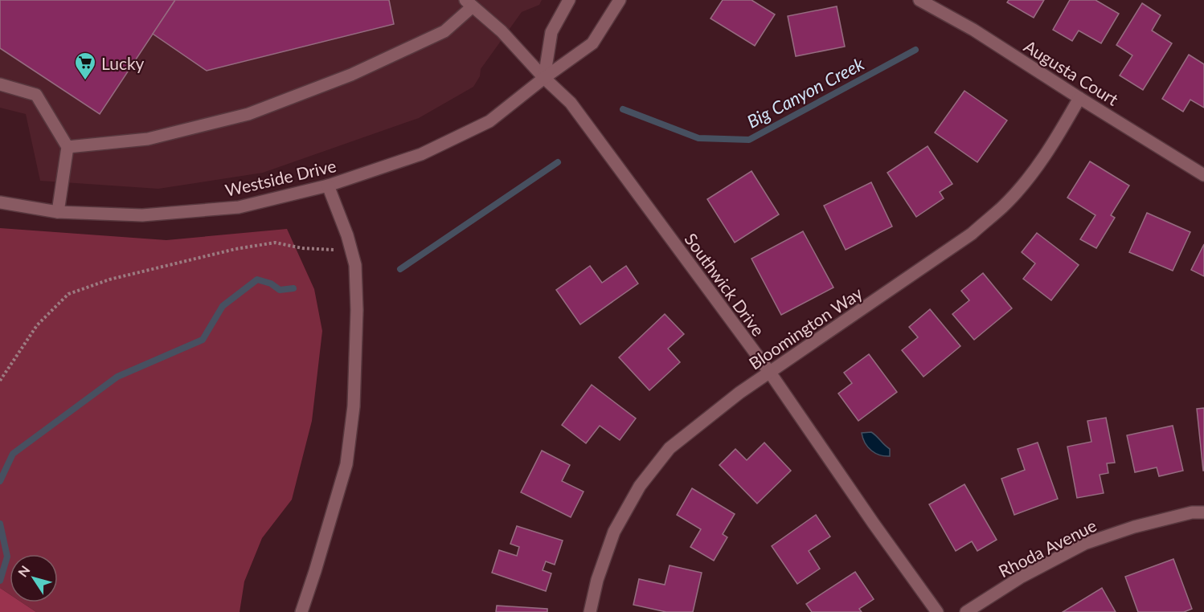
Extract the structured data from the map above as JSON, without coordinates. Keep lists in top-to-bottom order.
{
  "streets": {
    "street": [
      "Augusta Court",
      "Westside Drive",
      "Southwick Drive",
      "Bloomington Way",
      "Rhoda Avenue"
    ]
  },
  "crossings": [
    ["Augusta Court", "Bloomington Way"],
    ["Westside Drive", "Southwick Drive"],
    ["Southwick Drive", "Bloomington Way"]
  ],
  "water": ["Big Canyon Creek"],
  "places": {
    "supermarket": ["Lucky"]
  },
  "north": "top left"
}
